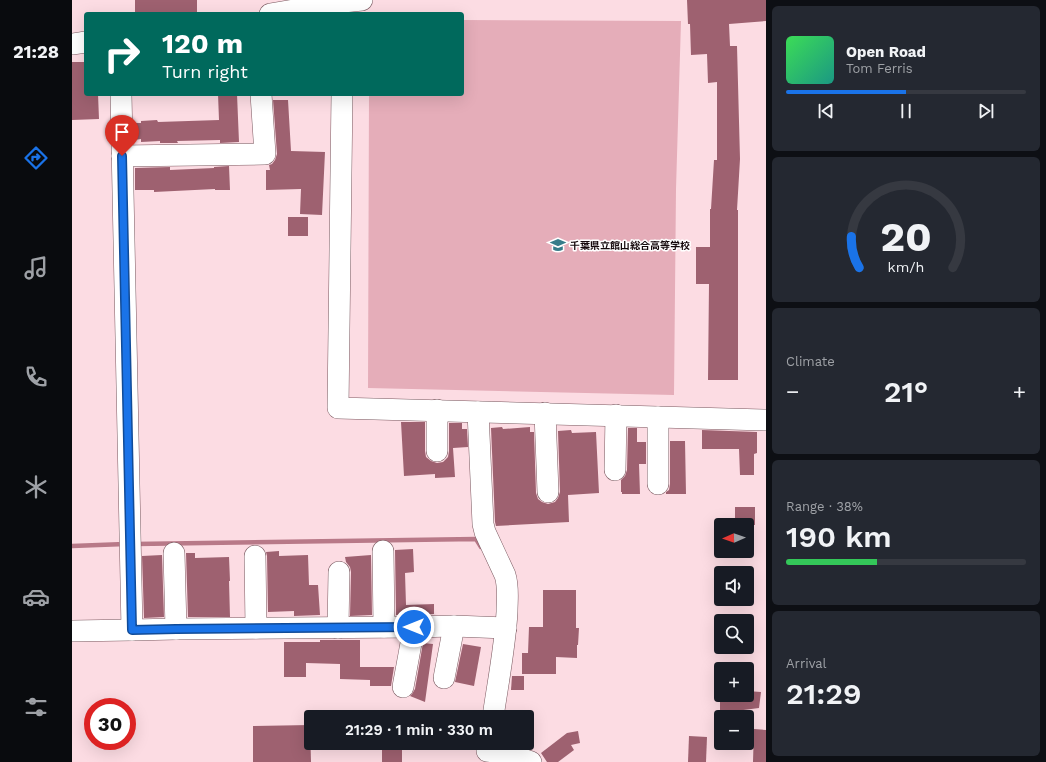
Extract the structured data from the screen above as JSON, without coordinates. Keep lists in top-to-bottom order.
{
  "places": {
    "school or university": ["千葉県立館山総合高等学校"]
  },
  "north": "left",
  "page": {
    "tabs": "21:28",
    "turn": ["120 m", "Turn right"],
    "song": ["Open Road", "Tom Ferris"],
    "tile": [
      "Climate",
      ["Range · 38%", "190 km"],
      ["Arrival", "21:29"]
    ],
    "heat": ["−", "21°", "+"],
    "map_buttons": ["+", "−"],
    "limit": "30",
    "trip": "21:29 · 1 min · 330 m",
    "gauge": ["20", "km/h"]
  }
}
